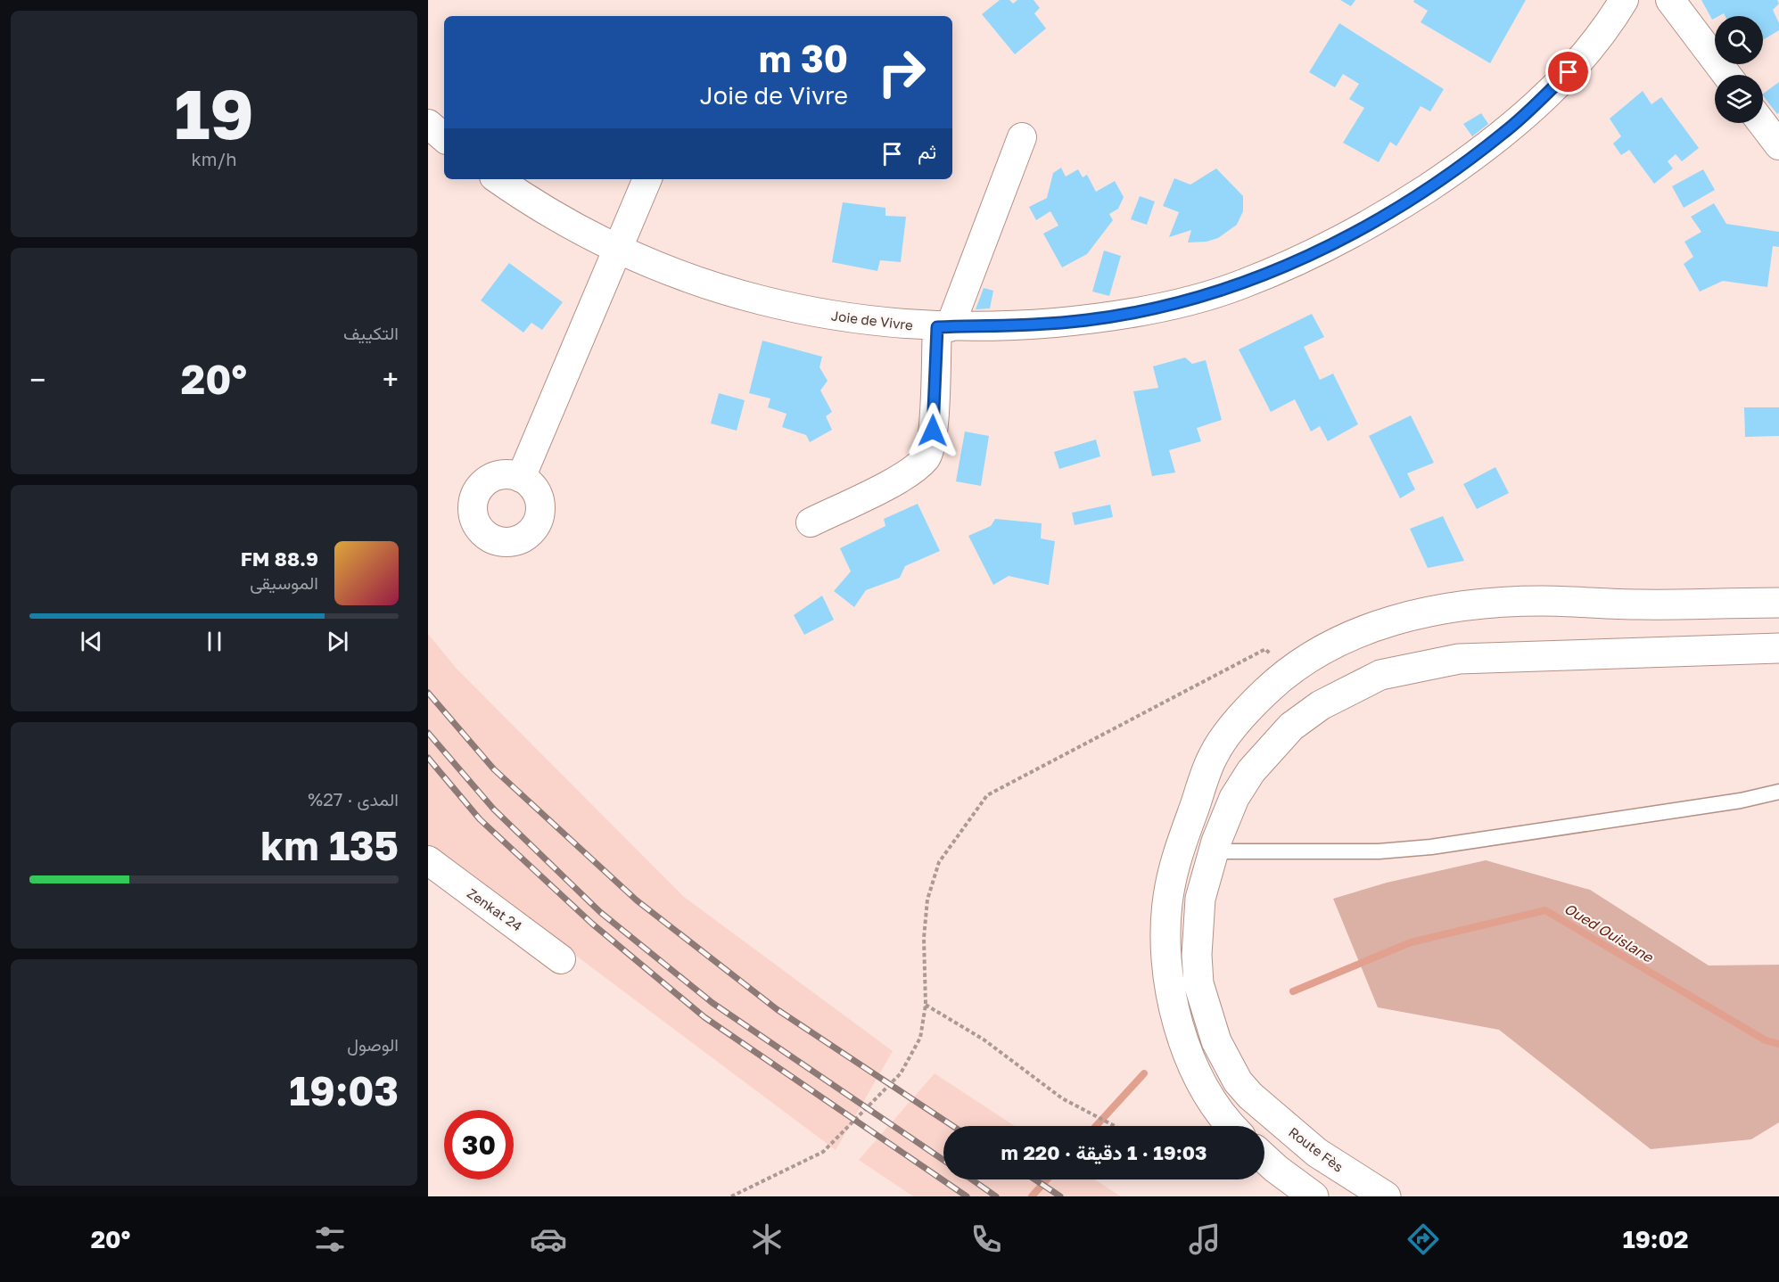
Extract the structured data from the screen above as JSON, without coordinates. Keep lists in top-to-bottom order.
{
  "streets": {
    "main road": ["Route Fès"],
    "street": ["Joie de Vivre", "Zenkat 24"]
  },
  "water": ["Oued Ouislane"],
  "page": {
    "tile": [
      ["19", "km/h"],
      "التكييف",
      ["المدى · 27%", "135 km"],
      ["الوصول", "19:03"]
    ],
    "turn": ["30 m", "Joie de Vivre"],
    "then": "ثم",
    "heat": ["−", "20°", "+"],
    "song": ["88.9 FM", "الموسيقى"],
    "limit": "30",
    "trip": "19:03 · 1 دقيقة · 220 m",
    "tabs": ["19:02", "20°"]
  }
}
